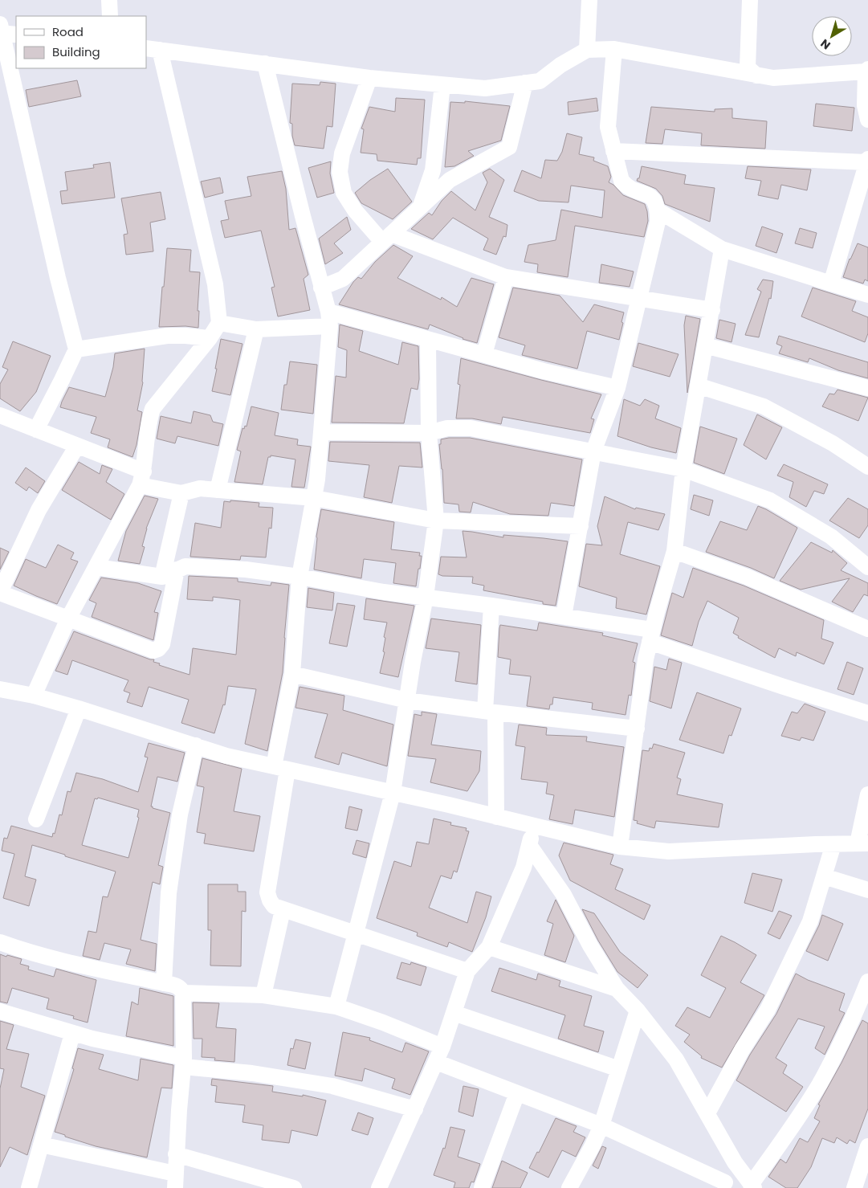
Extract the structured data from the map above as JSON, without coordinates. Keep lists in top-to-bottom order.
{
  "legend": ["Road", "Building"],
  "north": "bottom left"
}
